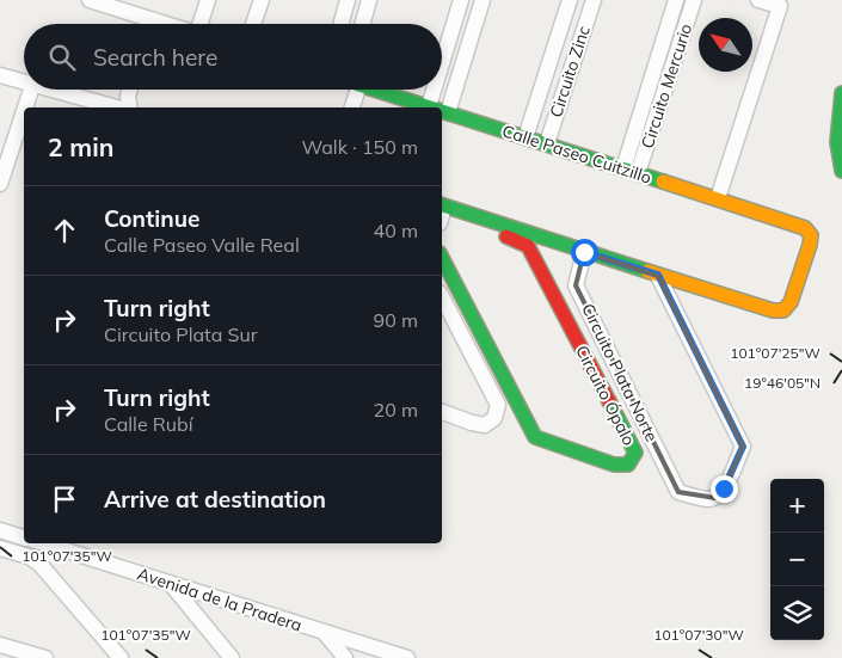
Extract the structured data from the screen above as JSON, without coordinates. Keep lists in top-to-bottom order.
{
  "streets": {
    "street": [
      "Circuito Zinc",
      "Circuito Mercurio",
      "Calle Paseo Cuitzillo",
      "Circuito Plata Norte",
      "Circuito Ópalo",
      "Avenida de la Pradera"
    ]
  },
  "crossings": [
    ["Circuito Zinc", "Calle Paseo Cuitzillo"],
    ["Circuito Mercurio", "Calle Paseo Cuitzillo"],
    ["Calle Paseo Cuitzillo", "Circuito Plata Norte"]
  ],
  "north": "top left",
  "page": {
    "search": "Search here",
    "heading": ["2 min", "Walk · 150 m"],
    "list": [
      ["Continue", "Calle Paseo Valle Real", "40 m"],
      ["Turn right", "Circuito Plata Sur", "90 m"],
      ["Turn right", "Calle Rubí", "20 m"],
      "Arrive at destination"
    ],
    "map_buttons": ["+", "−"]
  },
  "coordinates": [
    "101°07'25\"W",
    "19°46'05\"N",
    "101°07'35\"W",
    "101°07'30\"W"
  ]
}
